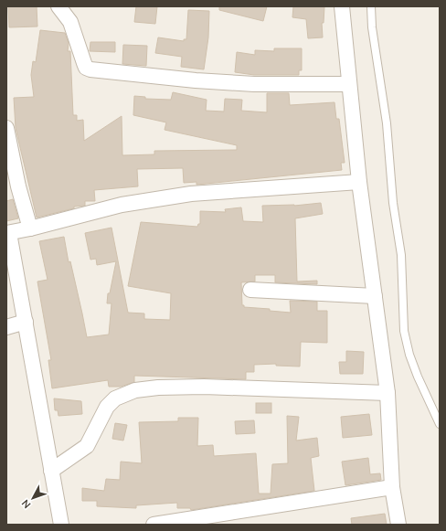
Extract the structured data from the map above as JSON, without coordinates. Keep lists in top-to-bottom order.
{
  "north": "bottom left"
}
